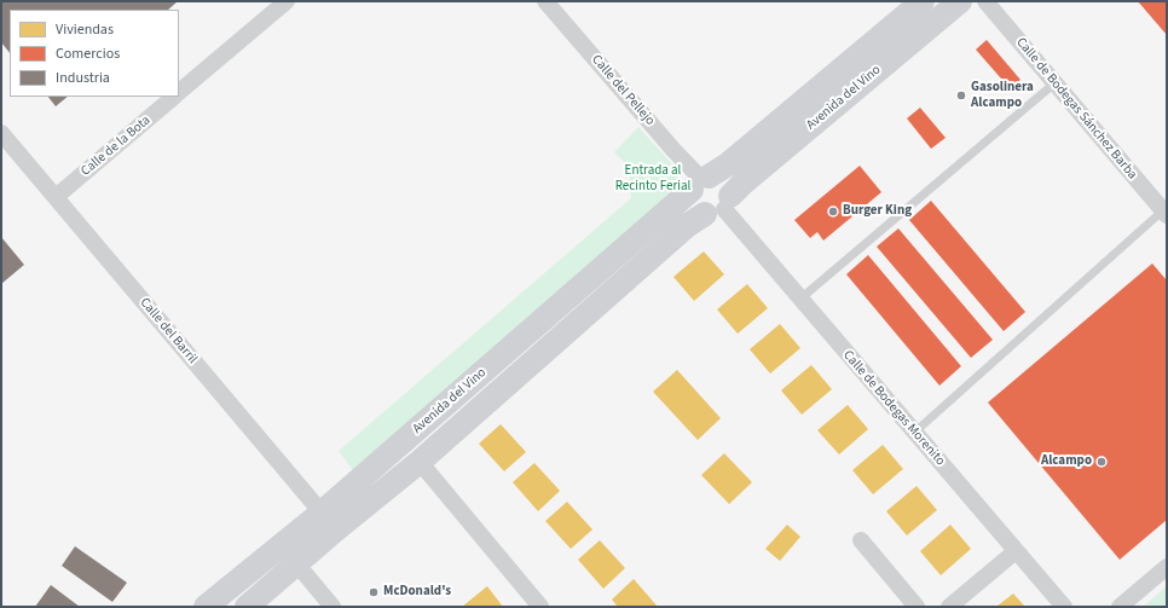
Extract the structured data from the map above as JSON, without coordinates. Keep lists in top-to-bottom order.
{
  "streets": {
    "street": [
      "Calle del Pellejo",
      "Avenida del Vino",
      "Calle de Bodegas Sánchez Barba",
      "Calle de la Bota",
      "Calle del Barril",
      "Calle de Bodegas Morenito"
    ]
  },
  "crossings": [
    ["Calle del Pellejo", "Avenida del Vino"],
    ["Calle del Pellejo", "Calle de Bodegas Morenito"],
    ["Avenida del Vino", "Calle del Barril"],
    ["Avenida del Vino", "Calle de Bodegas Morenito"],
    ["Calle de la Bota", "Calle del Barril"]
  ],
  "parks": ["Entrada al Recinto Ferial"],
  "places": [
    "Gasolinera Alcampo",
    "Burger King",
    "Alcampo",
    "McDonald's"
  ],
  "legend": ["Viviendas", "Comercios", "Industria"]
}
